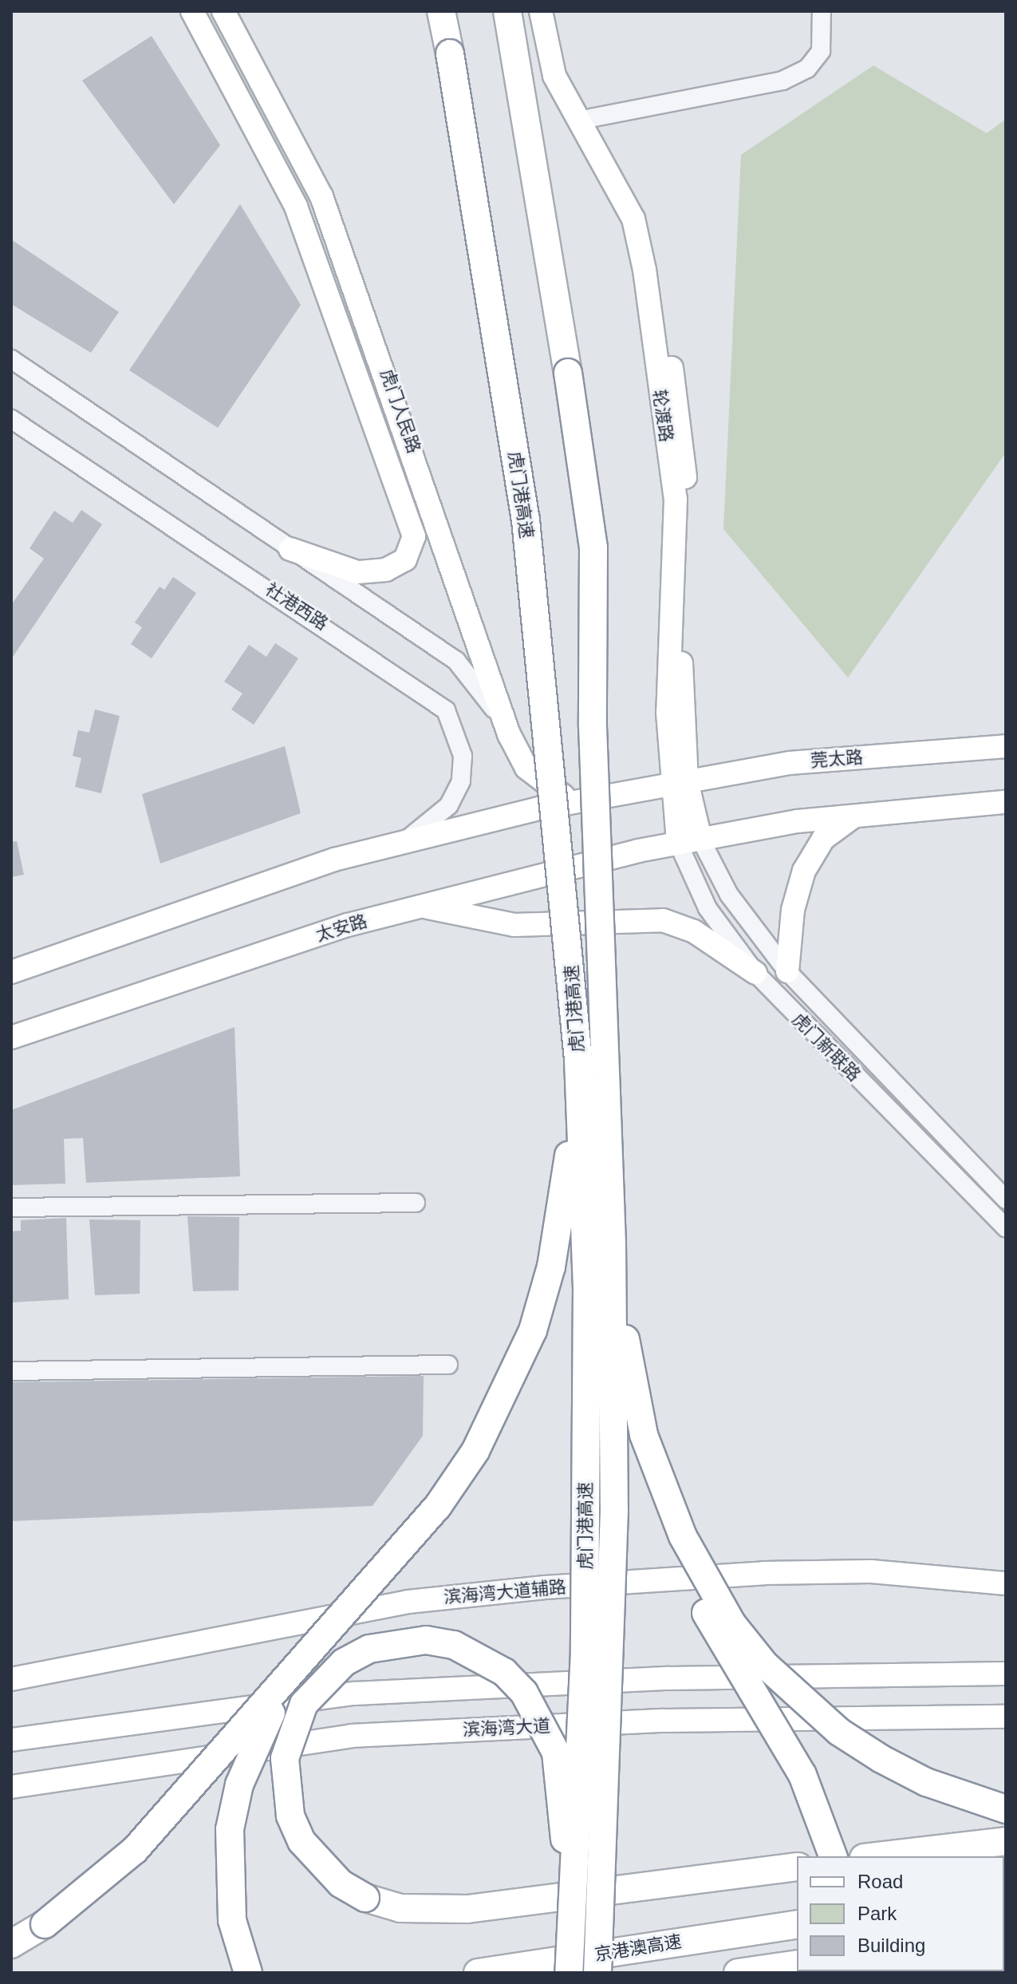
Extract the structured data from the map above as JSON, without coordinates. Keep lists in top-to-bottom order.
{
  "streets": {
    "highway": ["虎门港高速", "京港澳高速"],
    "main road": [
      "虎门人民路",
      "轮渡路",
      "莞太路",
      "太安路",
      "滨海湾大道辅路",
      "滨海湾大道"
    ],
    "street": ["社港西路", "虎门新联路"]
  },
  "crossings": [
    ["轮渡路", "莞太路"],
    ["轮渡路", "太安路"],
    ["轮渡路", "虎门新联路"],
    ["太安路", "虎门新联路"]
  ],
  "legend": ["Road", "Park", "Building"]
}
